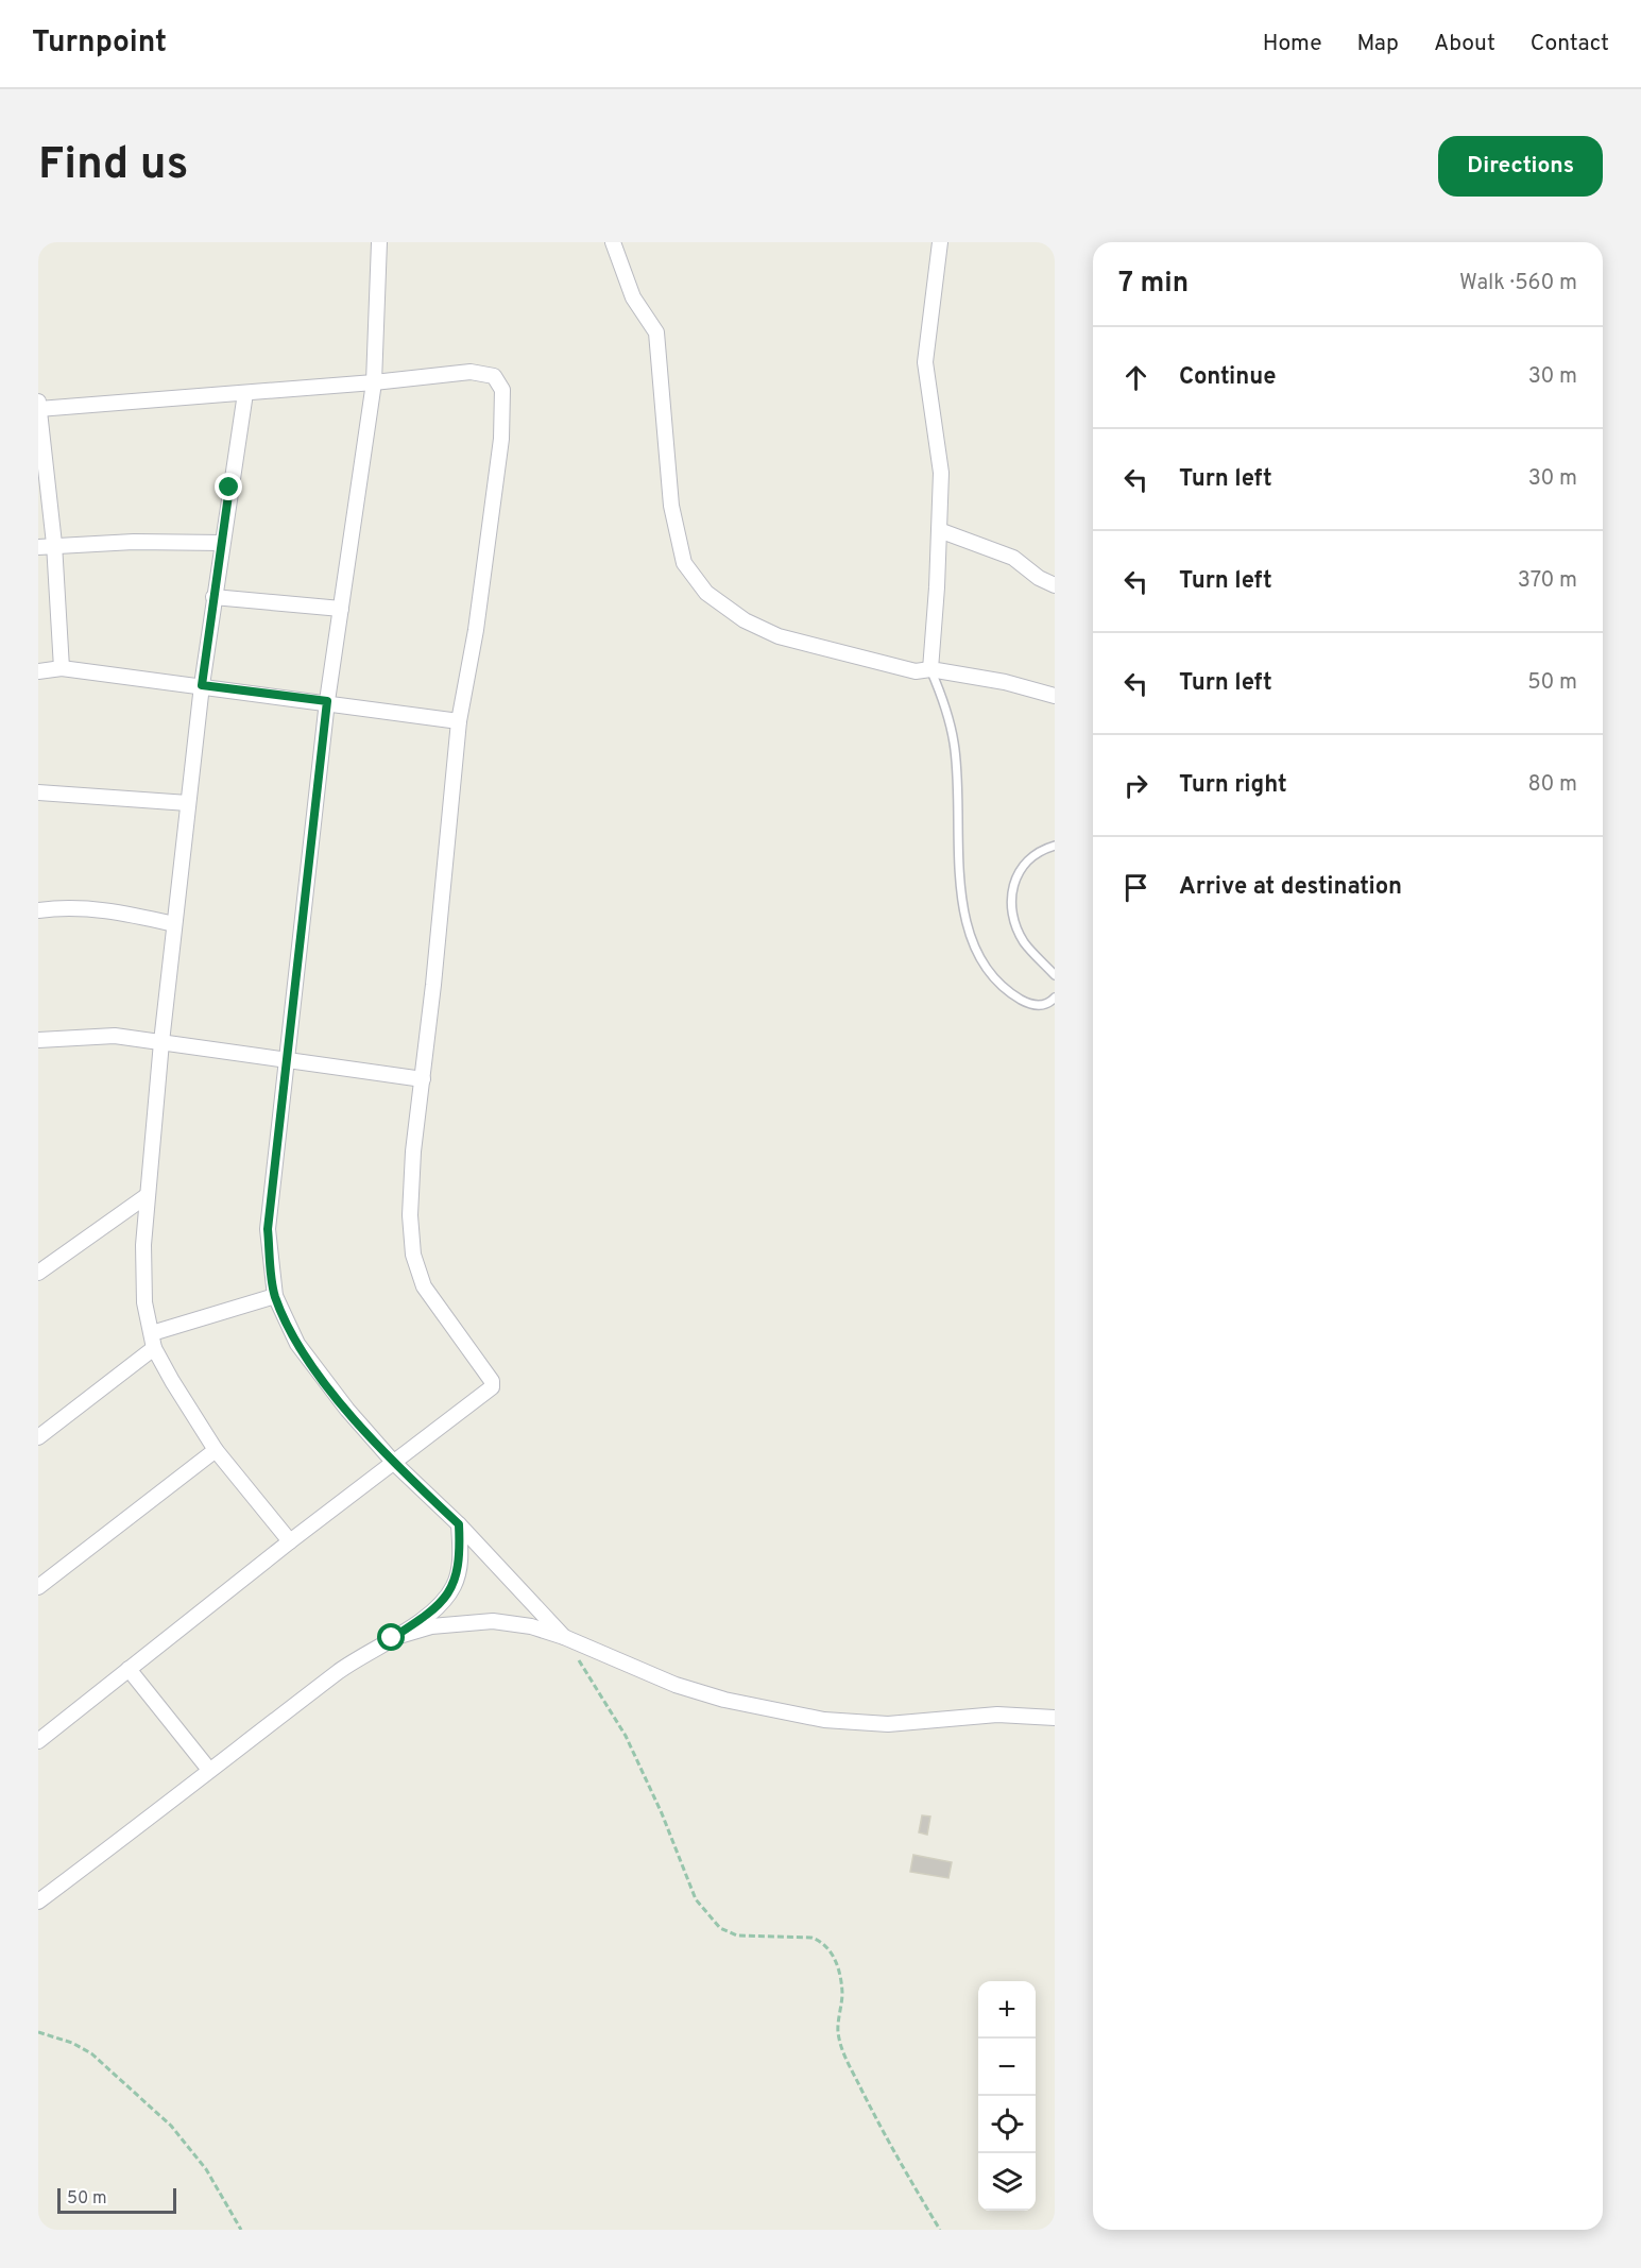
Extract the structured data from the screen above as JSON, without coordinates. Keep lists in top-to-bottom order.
{
  "scale_bar": "50 m",
  "page": {
    "header": "Turnpoint",
    "nav": [
      "Home",
      "Map",
      "About",
      "Contact"
    ],
    "buttons": "Directions",
    "title": "Find us",
    "heading": ["7 min", "Walk · 560 m"],
    "list": [
      ["Continue", "30 m"],
      ["Turn left", "30 m"],
      ["Turn left", "370 m"],
      ["Turn left", "50 m"],
      ["Turn right", "80 m"],
      "Arrive at destination"
    ],
    "map_buttons": ["+", "−"],
    "scale": "50 m"
  }
}
